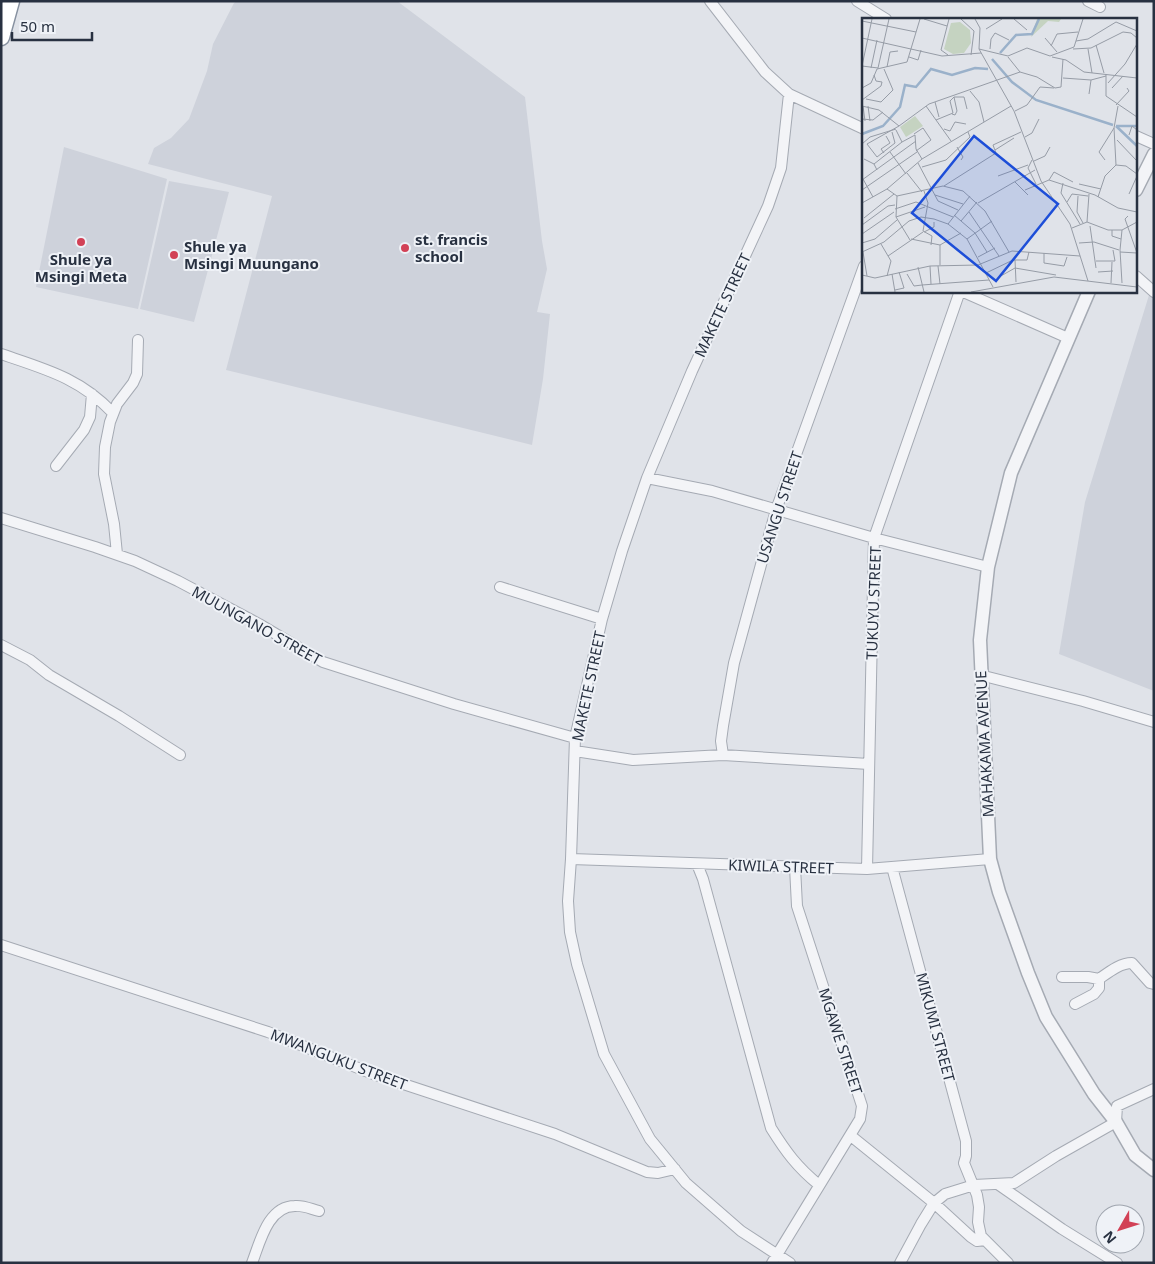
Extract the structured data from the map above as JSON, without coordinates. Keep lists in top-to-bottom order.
{
  "streets": {
    "street": [
      "MAKETE STREET",
      "USANGU STREET",
      "TUKUYU STREET",
      "MUUNGANO STREET",
      "MAHAKAMA AVENUE",
      "KIWILA STREET",
      "MIKUMI STREET",
      "MGAWE STREET",
      "MWANGUKU STREET"
    ]
  },
  "crossings": [
    ["MAKETE STREET", "MUUNGANO STREET"],
    ["MAKETE STREET", "KIWILA STREET"],
    ["MAKETE STREET", "MGAWE STREET"],
    ["MAKETE STREET", "MWANGUKU STREET"],
    ["TUKUYU STREET", "KIWILA STREET"],
    ["MAHAKAMA AVENUE", "KIWILA STREET"],
    ["KIWILA STREET", "MIKUMI STREET"],
    ["KIWILA STREET", "MGAWE STREET"]
  ],
  "places": ["Shule ya Msingi Meta", "st. francis school", "Shule ya Msingi Muungano"],
  "scale_bar": "50 m",
  "north": "bottom left"
}
